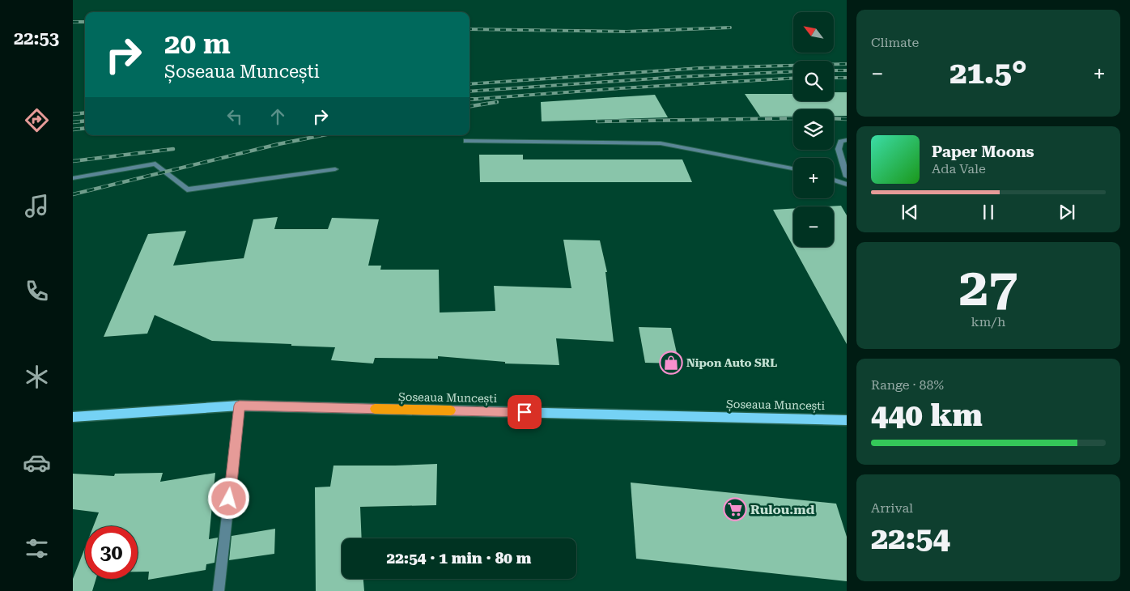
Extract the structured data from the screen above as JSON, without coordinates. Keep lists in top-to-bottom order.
{
  "streets": {
    "main road": ["Șoseaua Muncești"]
  },
  "places": {
    "shop": ["Nipon Auto SRL"],
    "supermarket": ["Rulou.md"]
  },
  "north": "top left",
  "page": {
    "tabs": "22:53",
    "tile": [
      "Climate",
      ["27", "km/h"],
      ["Range · 88%", "440 km"],
      ["Arrival", "22:54"]
    ],
    "map_buttons": ["+", "−"],
    "turn": ["20 m", "Șoseaua Muncești"],
    "heat": ["−", "21.5°", "+"],
    "song": ["Paper Moons", "Ada Vale"],
    "limit": "30",
    "trip": "22:54 · 1 min · 80 m"
  }
}
